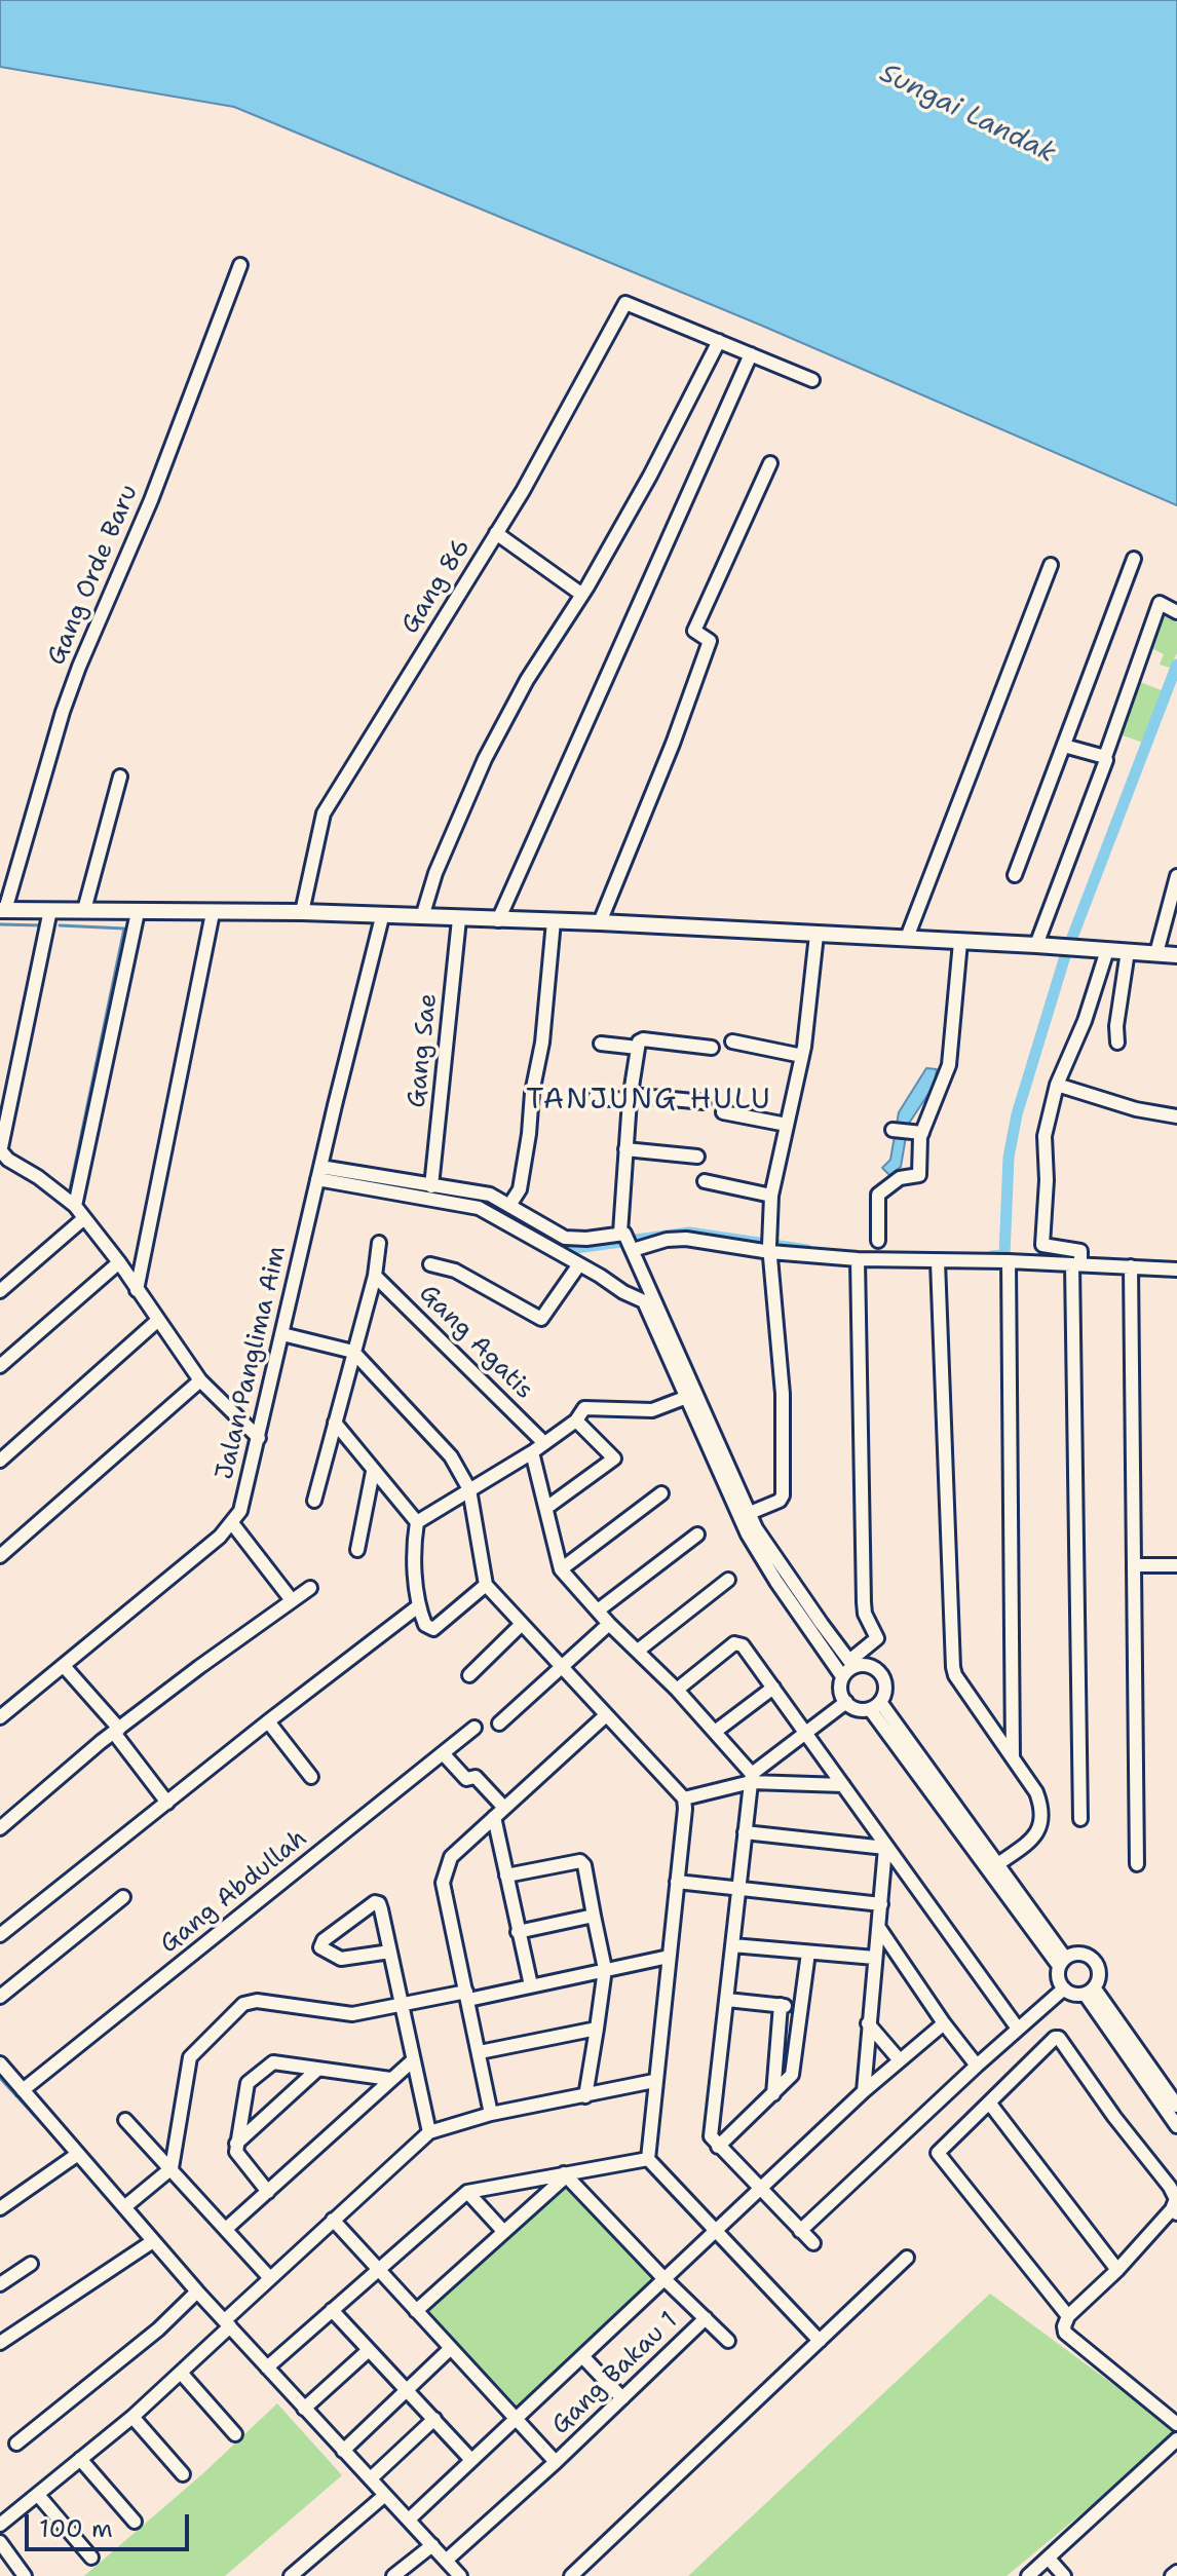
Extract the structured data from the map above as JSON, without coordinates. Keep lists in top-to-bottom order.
{
  "streets": {
    "street": [
      "Gang Orde Baru",
      "Gang 86",
      "Gang Sae",
      "Gang Agatis",
      "Jalan Panglima Aim",
      "Gang Abdullah",
      "Gang Bakau 1"
    ]
  },
  "districts": ["TANJUNG HULU"],
  "water": ["Sungai Landak"],
  "scale_bar": "100 m"
}
